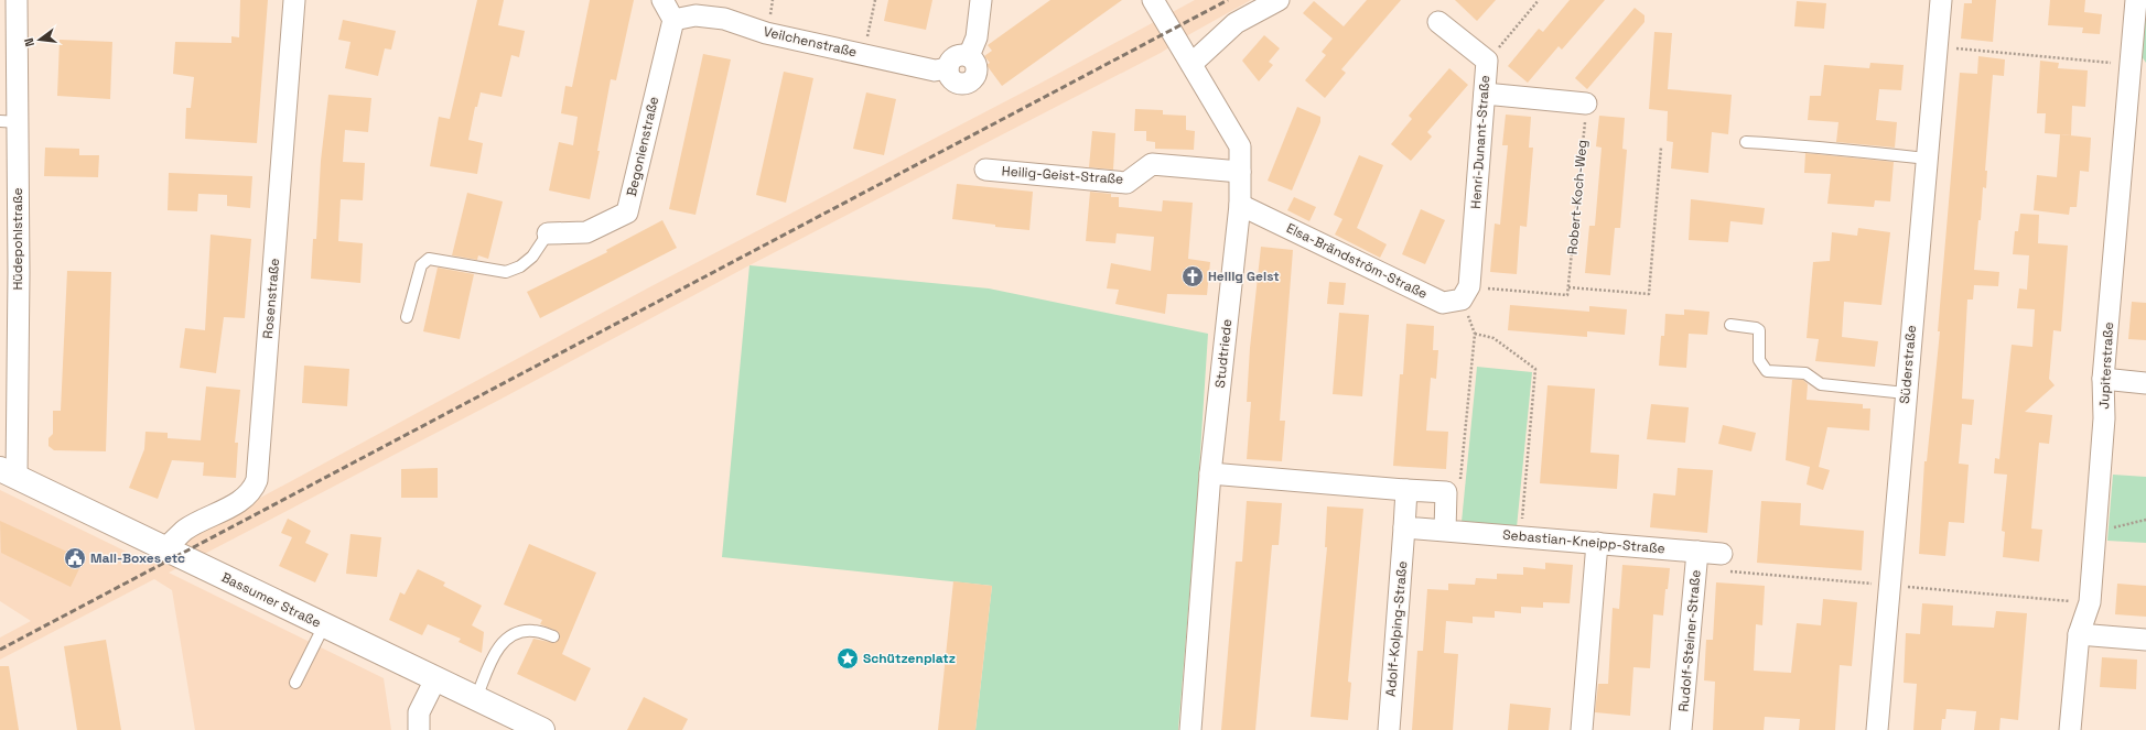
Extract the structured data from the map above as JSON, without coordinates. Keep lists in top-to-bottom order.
{
  "streets": {
    "street": [
      "Veilchenstraße",
      "Henri-Dunant-Straße",
      "Begonienstraße",
      "Heilig-Geist-Straße",
      "Hüdepohlstraße",
      "Elsa-Brändström-Straße",
      "Rosenstraße",
      "Studtriede",
      "Süderstraße",
      "Jupiterstraße",
      "Sebastian-Kneipp-Straße",
      "Bassumer Straße",
      "Adolf-Kolping-Straße",
      "Rudolf-Steiner-Straße"
    ],
    "path": ["Robert-Koch-Weg"]
  },
  "crossings": [
    ["Veilchenstraße", "Begonienstraße"],
    ["Henri-Dunant-Straße", "Elsa-Brändström-Straße"],
    ["Heilig-Geist-Straße", "Studtriede"],
    ["Hüdepohlstraße", "Bassumer Straße"],
    ["Elsa-Brändström-Straße", "Studtriede"],
    ["Rosenstraße", "Bassumer Straße"],
    ["Sebastian-Kneipp-Straße", "Adolf-Kolping-Straße"],
    ["Sebastian-Kneipp-Straße", "Rudolf-Steiner-Straße"]
  ],
  "places": {
    "church": ["Heilig Geist"],
    "public building": ["Mail-Boxes etc"],
    "place": ["Schützenplatz"]
  },
  "north": "left"
}
